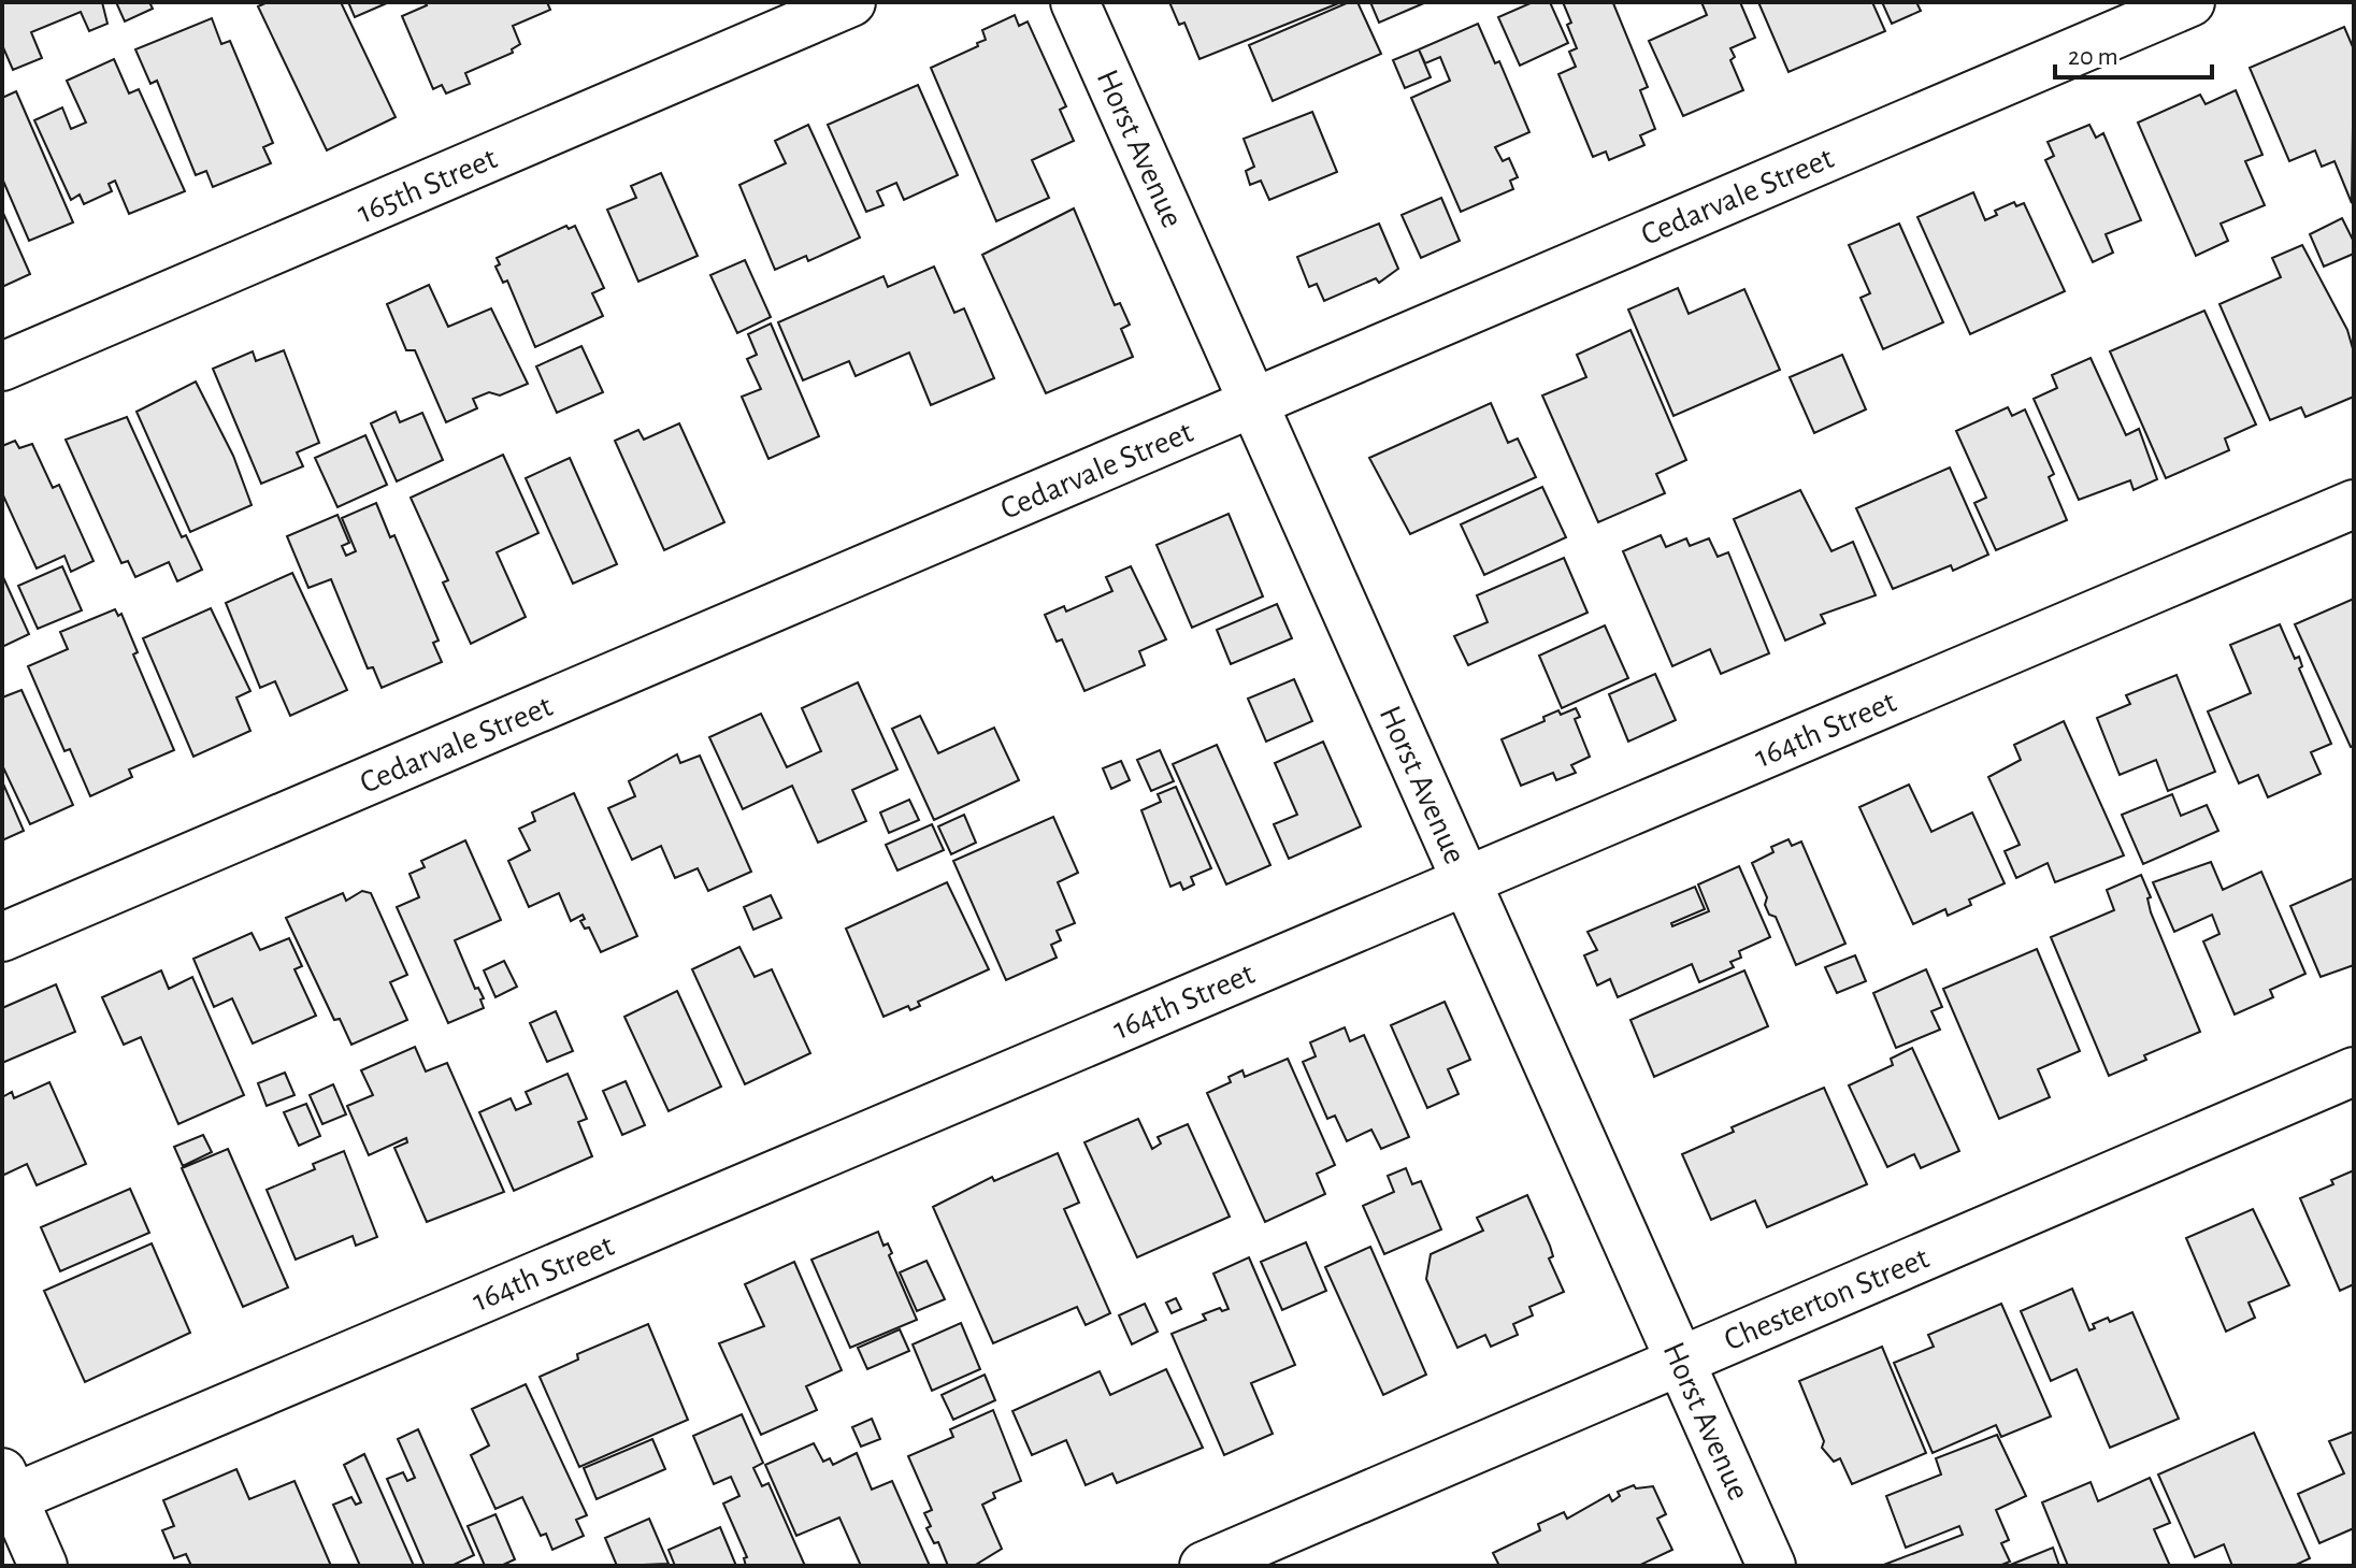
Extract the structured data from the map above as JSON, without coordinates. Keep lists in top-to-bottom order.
{
  "streets": {
    "street": [
      "Horst Avenue",
      "165th Street",
      "Cedarvale Street",
      "164th Street",
      "Chesterton Street"
    ]
  },
  "crossings": [
    ["Horst Avenue", "Cedarvale Street"],
    ["Horst Avenue", "164th Street"],
    ["Horst Avenue", "Chesterton Street"]
  ],
  "scale_bar": "20 m"
}
